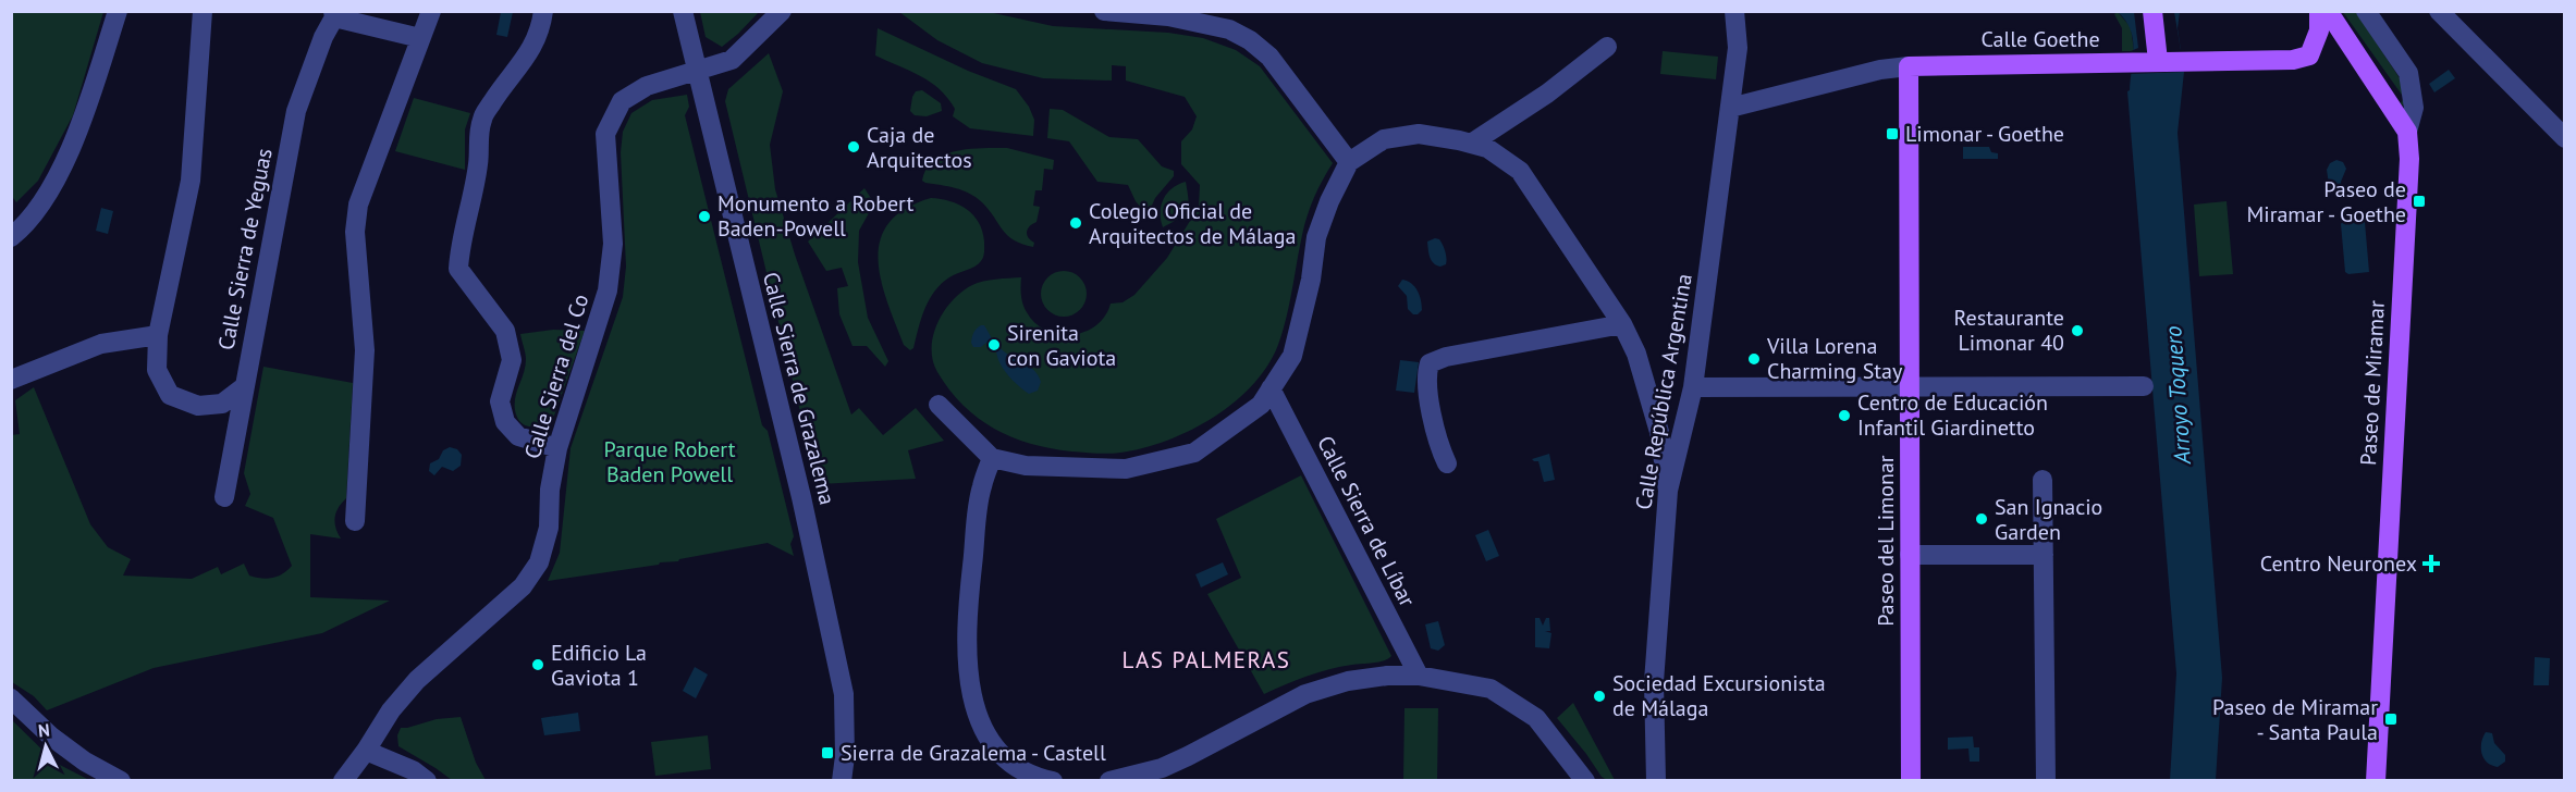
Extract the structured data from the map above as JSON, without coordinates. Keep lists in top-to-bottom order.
{
  "streets": {
    "main road": ["Calle Goethe", "Paseo de Miramar", "Paseo del Limonar"],
    "street": [
      "Calle Sierra de Yeguas",
      "Calle Sierra del Co",
      "Calle Sierra de Grazalema",
      "Calle República Argentina",
      "Calle Sierra de Líbar"
    ]
  },
  "crossings": [
    ["Calle Goethe", "Calle República Argentina"],
    ["Calle Goethe", "Paseo del Limonar"],
    ["Calle Sierra del Co", "Calle Sierra de Grazalema"]
  ],
  "districts": ["LAS PALMERAS"],
  "water": ["Arroyo Toquero"],
  "parks": ["Parque Robert Baden Powell"],
  "places": {
    "transit": [
      "Limonar - Goethe",
      "Paseo de Miramar - Goethe",
      "Paseo de Miramar - Santa Paula",
      "Sierra de Grazalema - Castell"
    ],
    "other": [
      "Caja de Arquitectos",
      "Monumento a Robert Baden-Powell",
      "Colegio Oficial de Arquitectos de Málaga",
      "Restaurante Limonar 40",
      "Sirenita con Gaviota",
      "Villa Lorena Charming Stay",
      "Centro de Educación Infantil Giardinetto",
      "San Ignacio Garden",
      "Edificio La Gaviota 1",
      "Sociedad Excursionista de Málaga"
    ],
    "health": ["Centro Neuronex"]
  },
  "north": "top"
}
